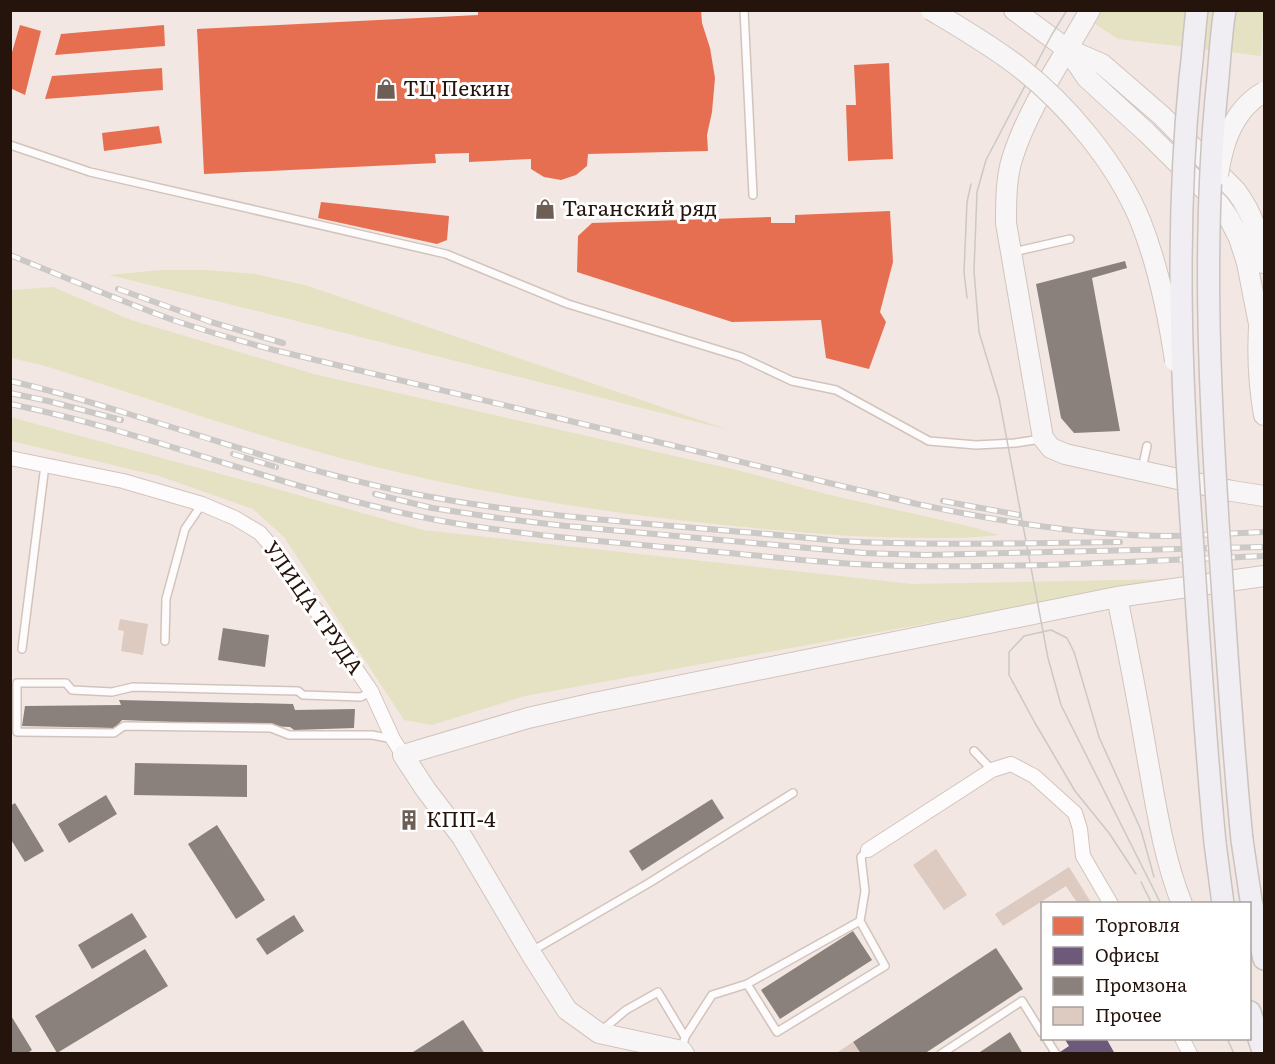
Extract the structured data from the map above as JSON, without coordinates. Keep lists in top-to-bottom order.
{
  "streets": {
    "street": ["УЛИЦА ТРУДА"]
  },
  "places": {
    "shop": ["ТЦ Пекин", "Таганский ряд"],
    "building": ["КПП-4"]
  },
  "legend": [
    "Торговля",
    "Офисы",
    "Промзона",
    "Прочее"
  ]
}
